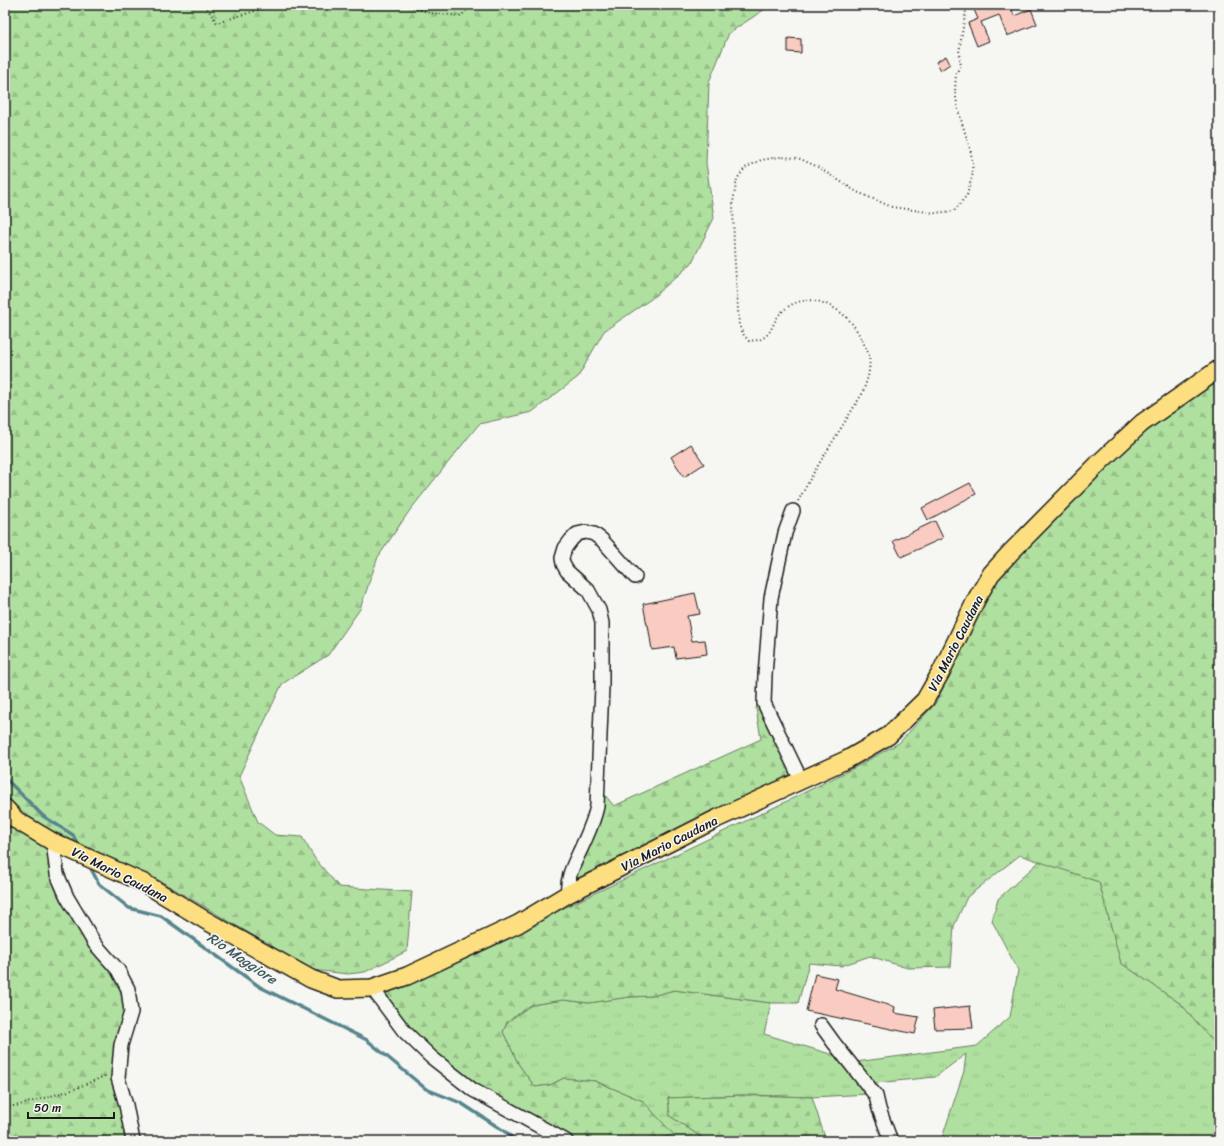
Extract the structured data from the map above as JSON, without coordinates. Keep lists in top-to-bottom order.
{
  "streets": {
    "main road": ["Via Mario Caudana"]
  },
  "water": ["Rio Maggiore"],
  "scale_bar": "50 m"
}
